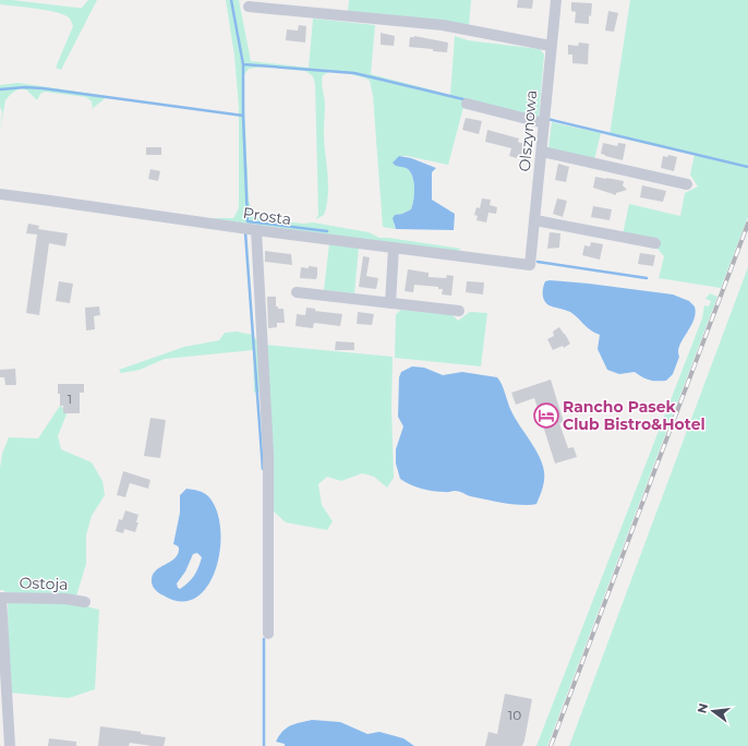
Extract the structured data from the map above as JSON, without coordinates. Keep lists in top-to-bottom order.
{
  "streets": {
    "street": ["Olszynowa", "Prosta", "Ostoja"]
  },
  "crossings": [
    ["Olszynowa", "Prosta"]
  ],
  "places": {
    "hotel": ["Rancho Pasek Club Bistro&Hotel"]
  },
  "house_numbers": ["1", "10"],
  "north": "left"
}
